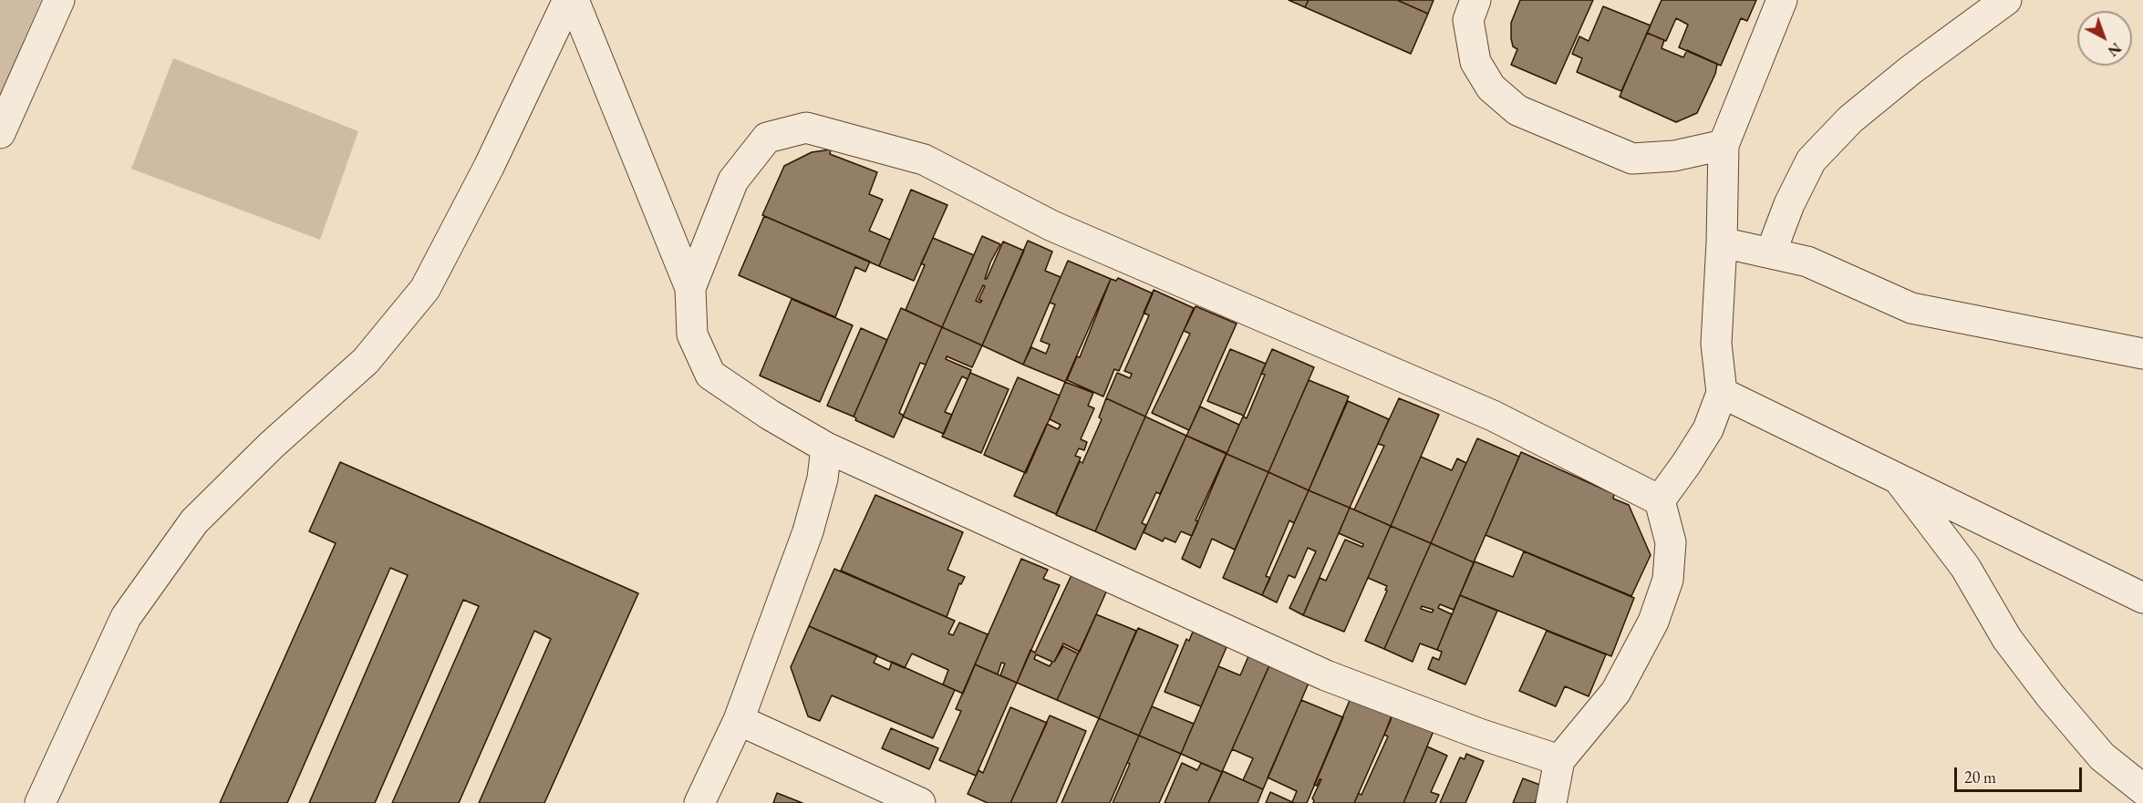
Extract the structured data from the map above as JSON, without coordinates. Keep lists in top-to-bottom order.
{
  "scale_bar": "20 m",
  "north": "bottom right"
}
